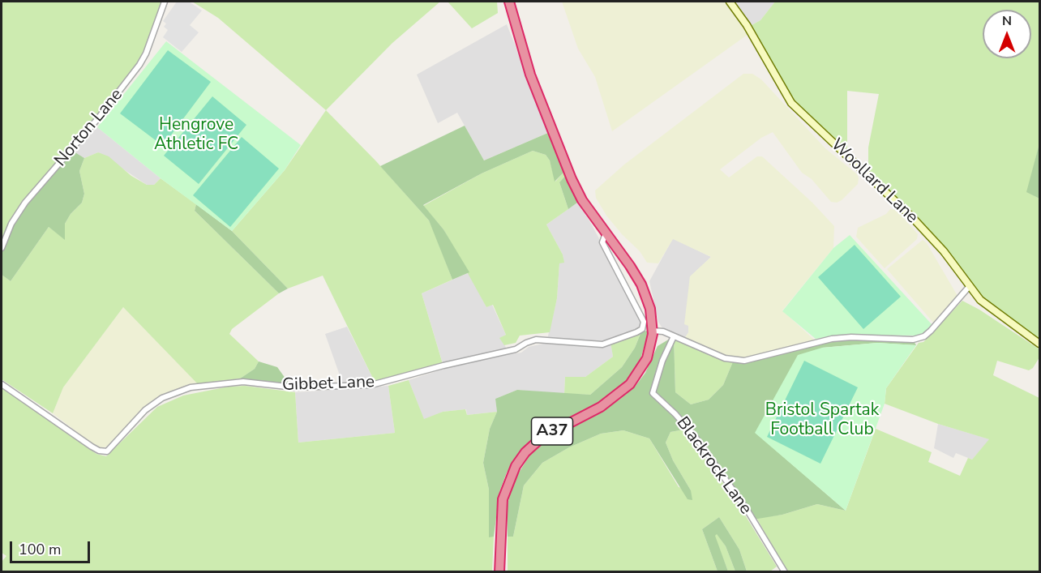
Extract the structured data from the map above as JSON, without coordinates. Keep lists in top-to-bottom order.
{
  "streets": {
    "highway": ["A37"],
    "street": [
      "Norton Lane",
      "Woollard Lane",
      "Gibbet Lane",
      "Blackrock Lane"
    ]
  },
  "crossings": [
    ["Gibbet Lane", "A37"]
  ],
  "parks": ["Hengrove Athletic FC", "Bristol Spartak Football Club"],
  "scale_bar": "100 m",
  "north": "top"
}
